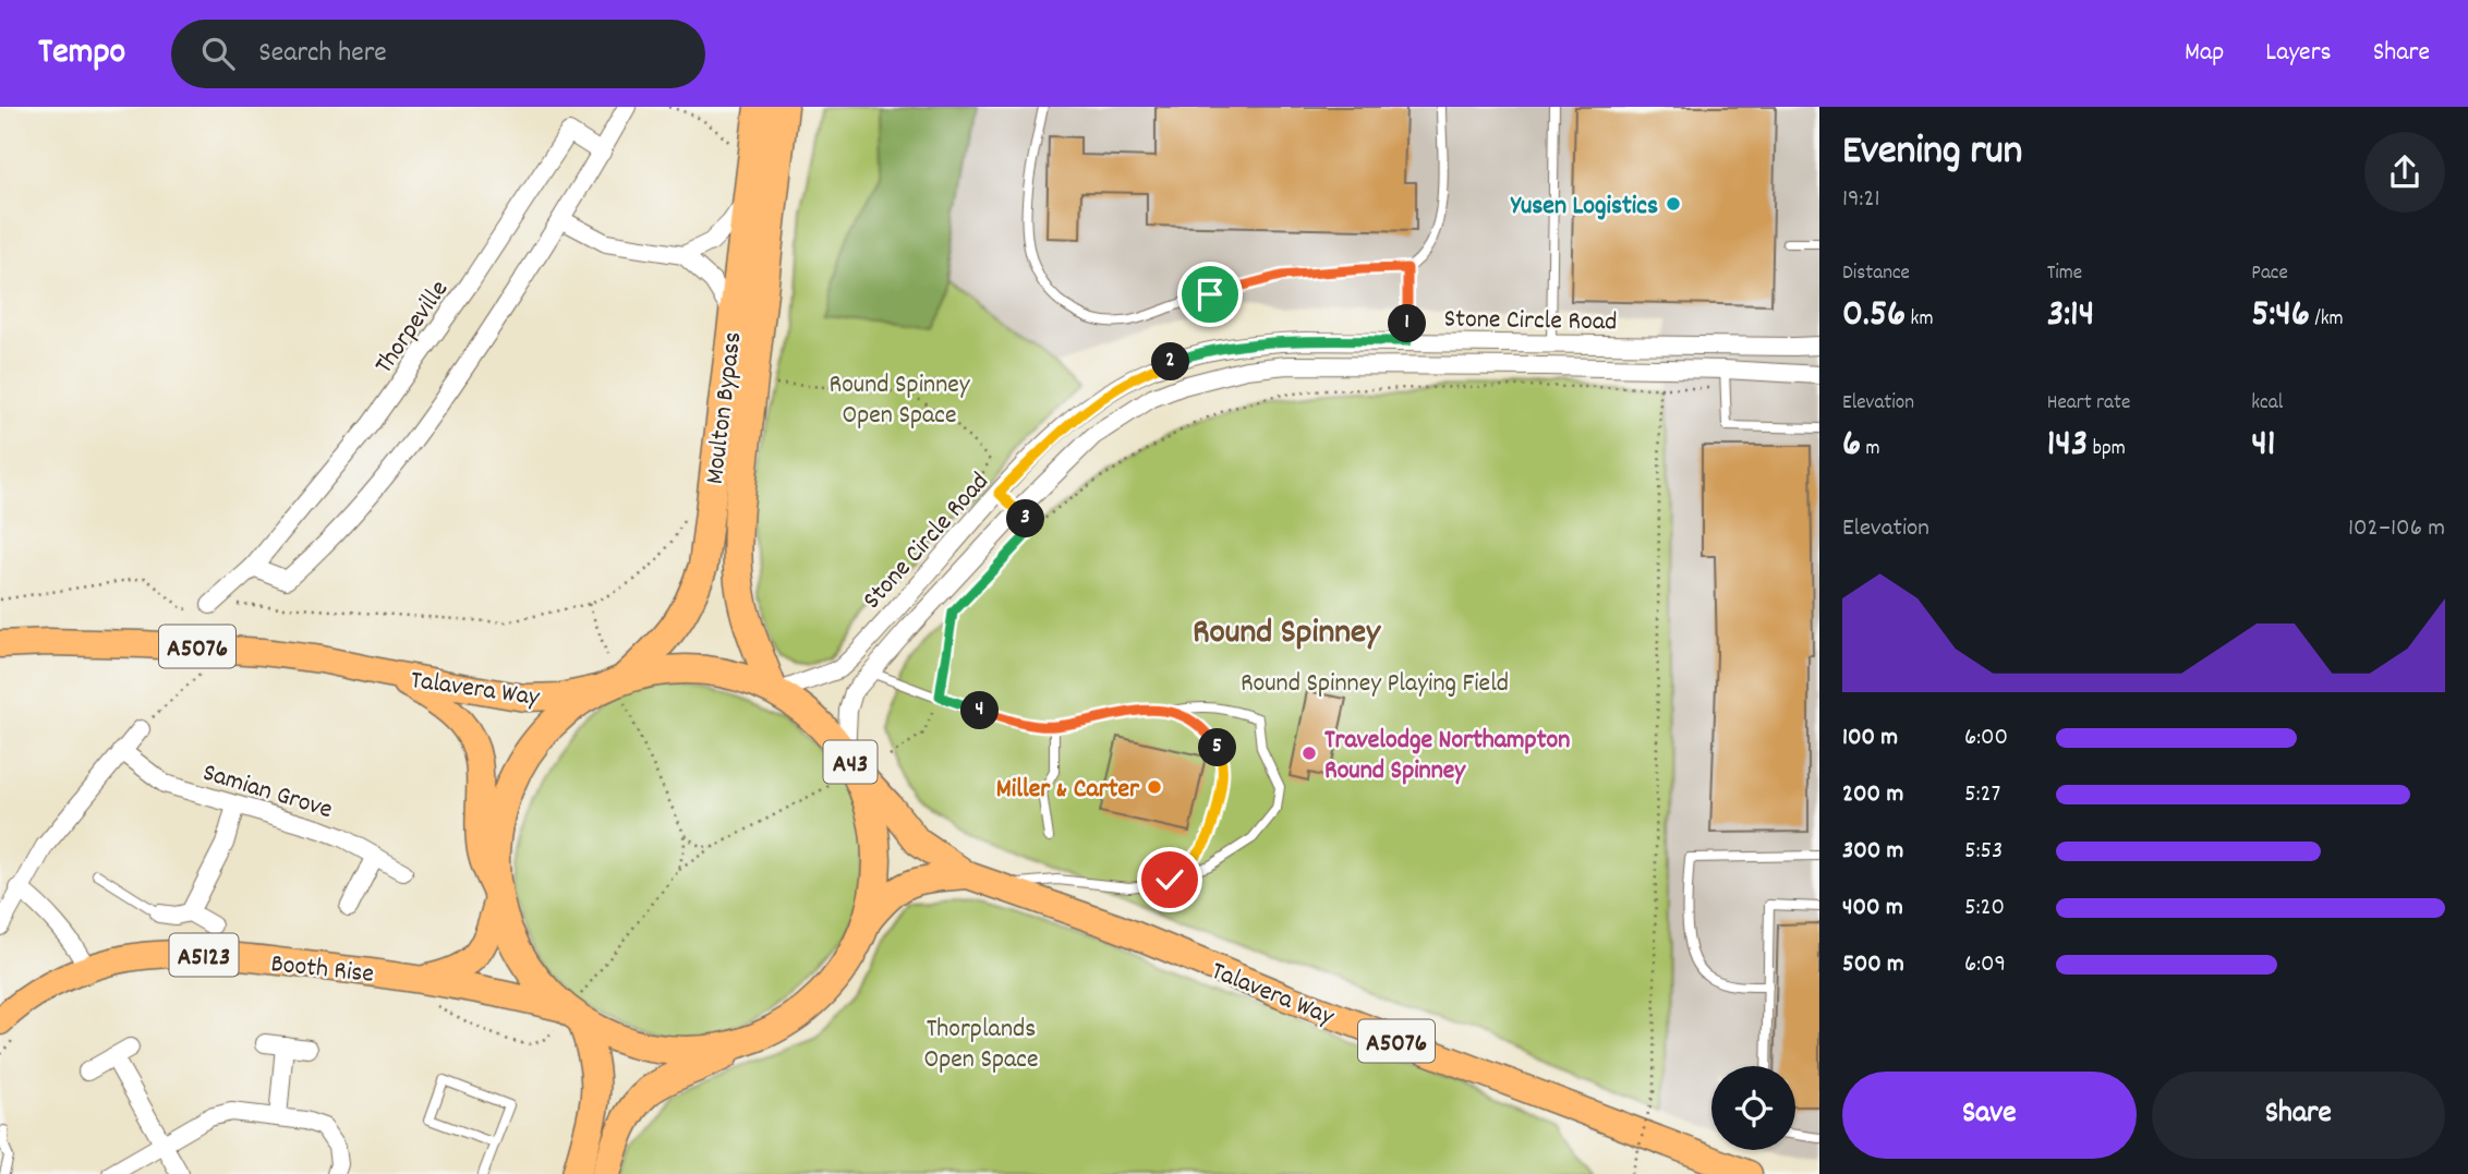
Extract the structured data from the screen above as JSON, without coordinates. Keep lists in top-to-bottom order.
{
  "streets": {
    "highway": ["Moulton Bypass", "A43"],
    "main road": [
      "A5076",
      "Talavera Way",
      "A5123",
      "Booth Rise"
    ],
    "street": ["Stone Circle Road", "Thorpeville", "Samian Grove"]
  },
  "crossings": [
    ["Stone Circle Road", "Moulton Bypass"],
    ["Stone Circle Road", "Talavera Way"],
    ["Stone Circle Road", "A43"],
    ["Moulton Bypass", "Talavera Way"],
    ["Moulton Bypass", "A43"],
    ["Talavera Way", "A43"],
    ["Talavera Way", "Booth Rise"],
    ["A43", "Booth Rise"]
  ],
  "districts": ["Round Spinney"],
  "parks": ["Round Spinney Open Space", "Round Spinney Playing Field", "Thorplands Open Space"],
  "places": ["Yusen Logistics", "Travelodge Northampton Round Spinney", "Miller & Carter"],
  "page": {
    "header": "Tempo",
    "search": "Search here",
    "nav": ["Map", "Layers", "Share"],
    "heading": ["Evening run", "19:21"],
    "stats": [
      ["Distance", "0.56 km"],
      ["Time", "3:14"],
      ["Pace", "5:46 /km"],
      ["Elevation", "6 m"],
      ["Heart rate", "143 bpm"],
      ["kcal", "41"]
    ],
    "pins": [
      "1",
      "2",
      "3",
      "4",
      "5"
    ],
    "chart": ["Elevation", "102–106 m"],
    "list": [
      {
        "name": "100 m",
        "note": "6:00"
      },
      {
        "name": "200 m",
        "note": "5:27"
      },
      {
        "name": "300 m",
        "note": "5:53"
      },
      {
        "name": "400 m",
        "note": "5:20"
      },
      {
        "name": "500 m",
        "note": "6:09"
      }
    ],
    "buttons": ["Save", "Share"]
  }
}
